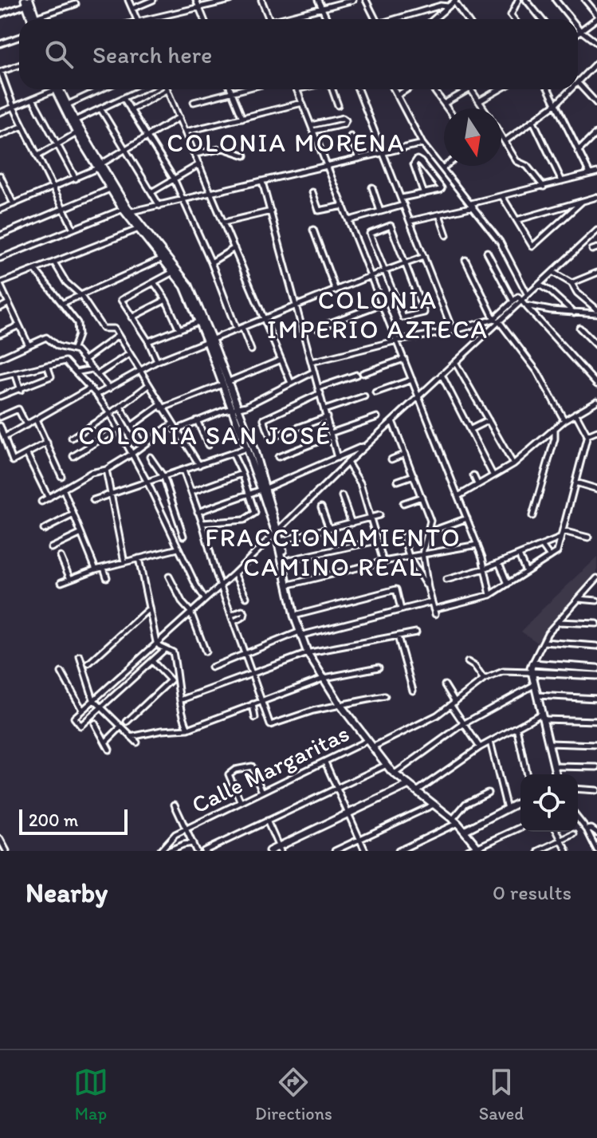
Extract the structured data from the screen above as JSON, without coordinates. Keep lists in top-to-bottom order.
{
  "streets": {
    "street": ["Calle Margaritas"]
  },
  "districts": [
    "COLONIA MORENA",
    "COLONIA IMPERIO AZTECA",
    "COLONIA SAN JOSÉ",
    "FRACCIONAMIENTO CAMINO REAL"
  ],
  "scale_bar": "200 m",
  "north": "bottom",
  "page": {
    "search": "Search here",
    "scale": "200 m",
    "heading": ["Nearby", "0 results"],
    "nav": ["Map", "Directions", "Saved"]
  }
}
